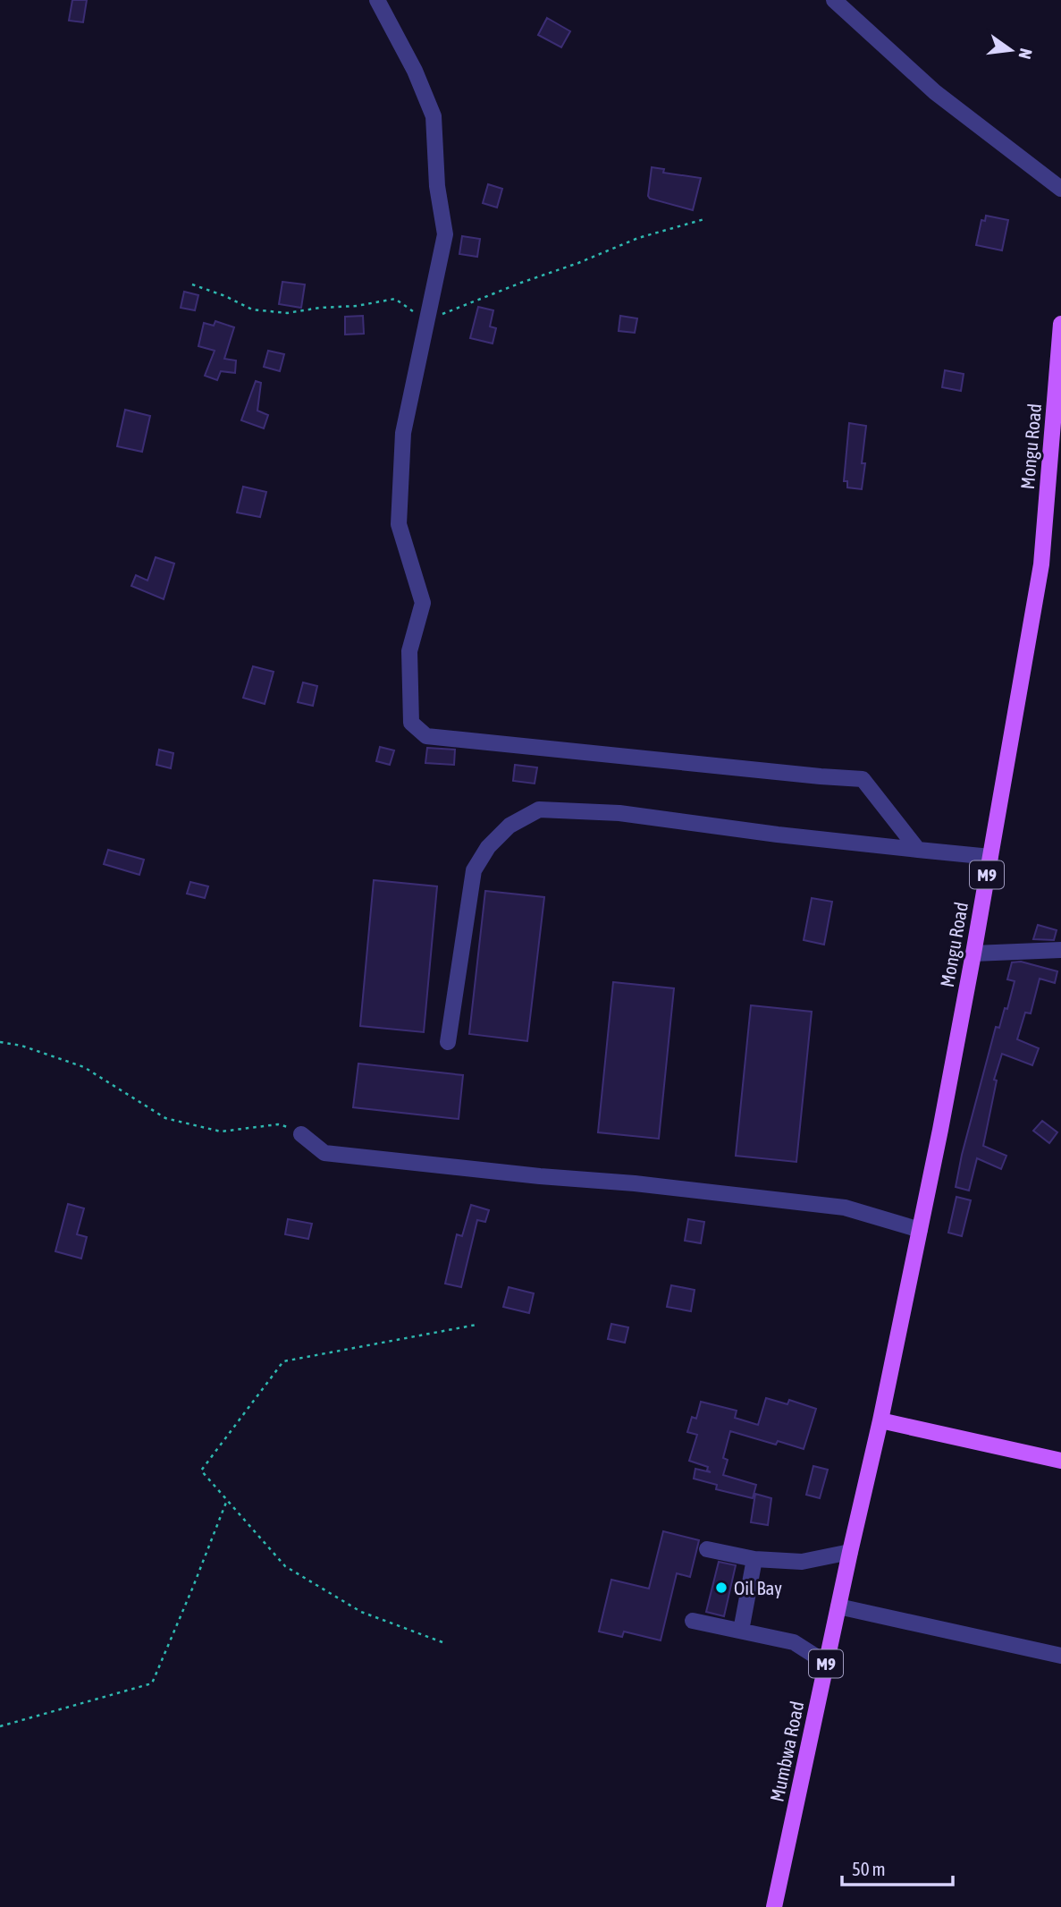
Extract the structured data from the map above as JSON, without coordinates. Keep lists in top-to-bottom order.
{
  "streets": {
    "main road": ["Mongu Road", "M9", "Mumbwa Road"]
  },
  "crossings": [
    ["Mongu Road", "Mumbwa Road"]
  ],
  "places": ["Oil Bay"],
  "scale_bar": "50 m",
  "north": "right"
}
